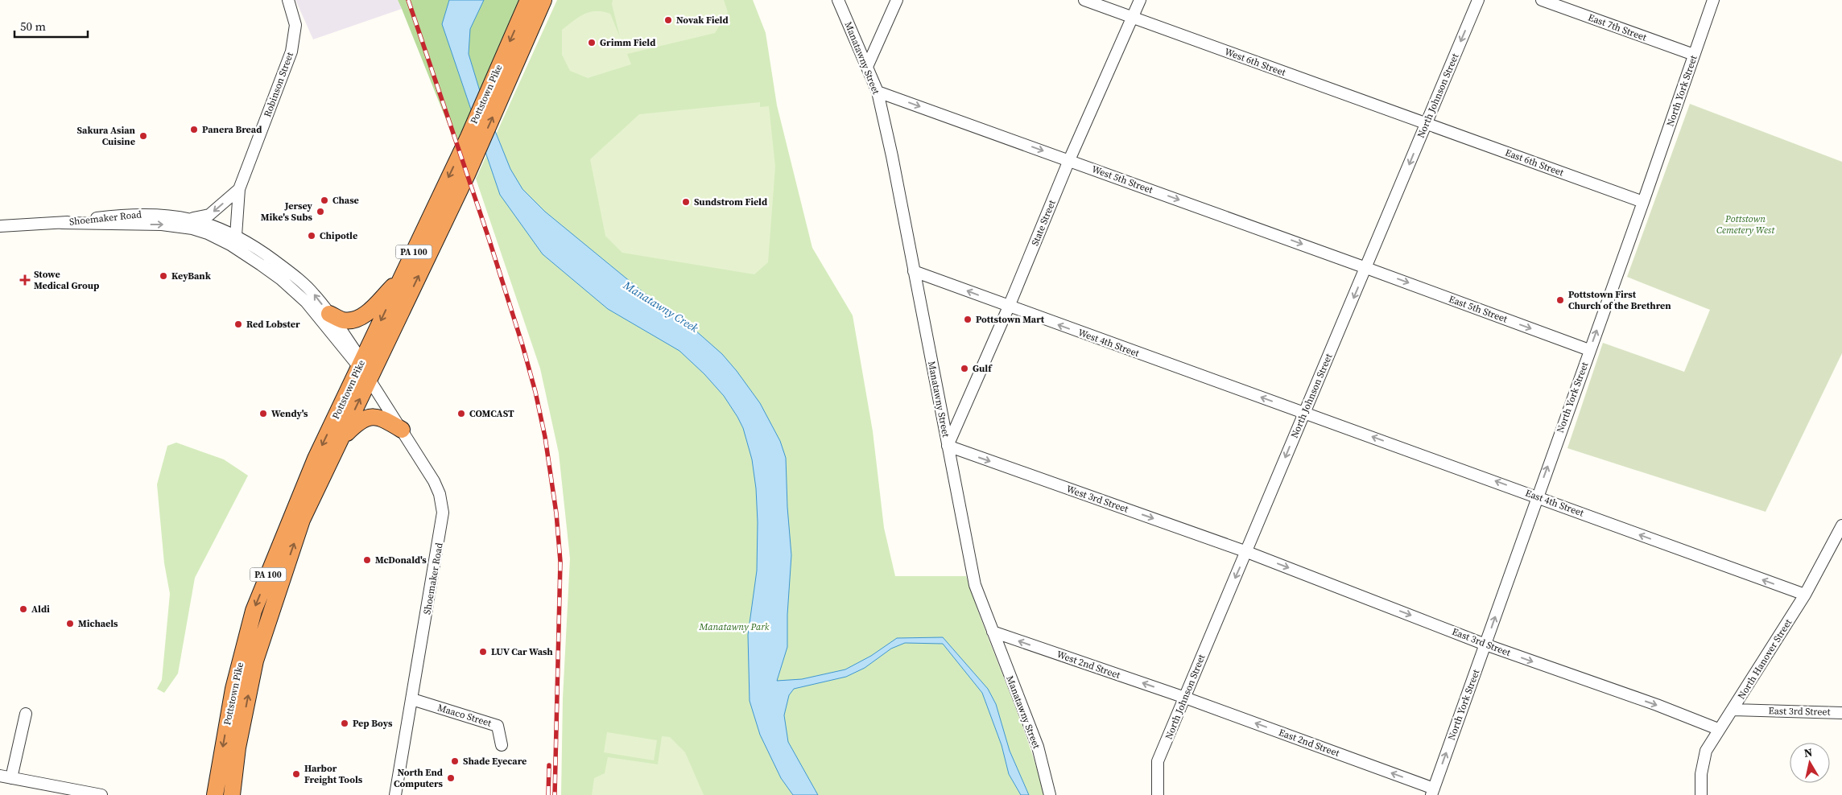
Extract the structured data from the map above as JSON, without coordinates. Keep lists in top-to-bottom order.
{
  "streets": {
    "highway": ["Pottstown Pike", "PA 100"],
    "street": [
      "East 7th Street",
      "Manatawny Street",
      "West 6th Street",
      "Robinson Street",
      "North York Street",
      "North Johnson Street",
      "East 6th Street",
      "West 5th Street",
      "Shoemaker Road",
      "State Street",
      "East 5th Street",
      "West 4th Street",
      "West 3rd Street",
      "East 4th Street",
      "East 3rd Street",
      "North Hanover Street",
      "West 2nd Street",
      "Maaco Street",
      "East 2nd Street"
    ]
  },
  "crossings": [
    ["East 7th Street", "North York Street"],
    ["Manatawny Street", "West 5th Street"],
    ["Manatawny Street", "State Street"],
    ["Manatawny Street", "West 4th Street"],
    ["Manatawny Street", "West 3rd Street"],
    ["Manatawny Street", "West 2nd Street"],
    ["West 6th Street", "North Johnson Street"],
    ["West 6th Street", "East 6th Street"],
    ["West 6th Street", "State Street"],
    ["Robinson Street", "Shoemaker Road"],
    ["North York Street", "East 6th Street"],
    ["North York Street", "East 5th Street"],
    ["North York Street", "East 4th Street"],
    ["North York Street", "East 3rd Street"],
    ["North York Street", "East 2nd Street"],
    ["Pottstown Pike", "Shoemaker Road"],
    ["North Johnson Street", "East 6th Street"],
    ["North Johnson Street", "West 5th Street"],
    ["North Johnson Street", "East 5th Street"],
    ["North Johnson Street", "West 4th Street"],
    ["North Johnson Street", "West 3rd Street"],
    ["North Johnson Street", "East 4th Street"],
    ["North Johnson Street", "East 3rd Street"],
    ["North Johnson Street", "West 2nd Street"],
    ["North Johnson Street", "East 2nd Street"],
    ["West 5th Street", "State Street"],
    ["West 5th Street", "East 5th Street"],
    ["Shoemaker Road", "Maaco Street"],
    ["State Street", "West 4th Street"],
    ["State Street", "West 3rd Street"],
    ["West 4th Street", "East 4th Street"],
    ["West 3rd Street", "East 3rd Street"],
    ["East 4th Street", "North Hanover Street"],
    ["East 3rd Street", "North Hanover Street"],
    ["West 2nd Street", "East 2nd Street"]
  ],
  "one_way": [
    "North York Street",
    "North Johnson Street",
    "West 5th Street",
    "East 5th Street",
    "West 4th Street",
    "West 3rd Street",
    "East 4th Street",
    "East 3rd Street",
    "West 2nd Street",
    "East 2nd Street"
  ],
  "water": ["Manatawny Creek"],
  "parks": ["Pottstown Cemetery West", "Manatawny Park"],
  "places": {
    "other": [
      "Novak Field",
      "Grimm Field",
      "Panera Bread",
      "Sakura Asian Cuisine",
      "Chase",
      "Sundstrom Field",
      "Jersey Mike's Subs",
      "Chipotle",
      "KeyBank",
      "Pottstown First Church of the Brethren",
      "Pottstown Mart",
      "Red Lobster",
      "Gulf",
      "Wendy's",
      "COMCAST",
      "McDonald's",
      "Aldi",
      "Michaels",
      "LUV Car Wash",
      "Pep Boys",
      "Shade Eyecare",
      "Harbor Freight Tools",
      "North End Computers"
    ],
    "health": ["Stowe Medical Group"]
  },
  "scale_bar": "50 m",
  "north": "top"
}
